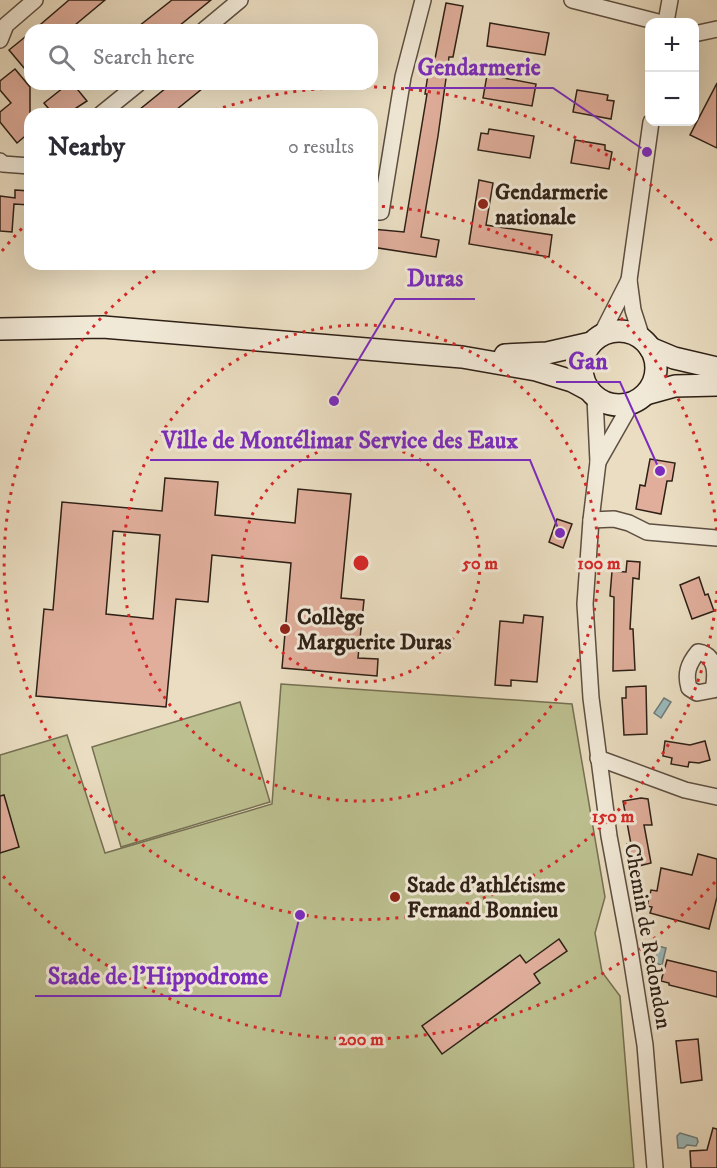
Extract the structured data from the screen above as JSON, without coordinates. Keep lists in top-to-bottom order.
{
  "streets": {
    "street": ["Chemin de Redondon"]
  },
  "places": [
    "Gendarmerie",
    "Gendarmerie nationale",
    "Duras",
    "Gan",
    "Ville de Montélimar Service des Eaux",
    "Collège Marguerite Duras",
    "Stade d'athlétisme Fernand Bonnieu",
    "Stade de l'Hippodrome"
  ],
  "page": {
    "map_buttons": ["+", "−"],
    "search": "Search here",
    "heading": ["Nearby", "0 results"]
  },
  "rings": [
    "50 m",
    "100 m",
    "150 m",
    "200 m"
  ]
}
